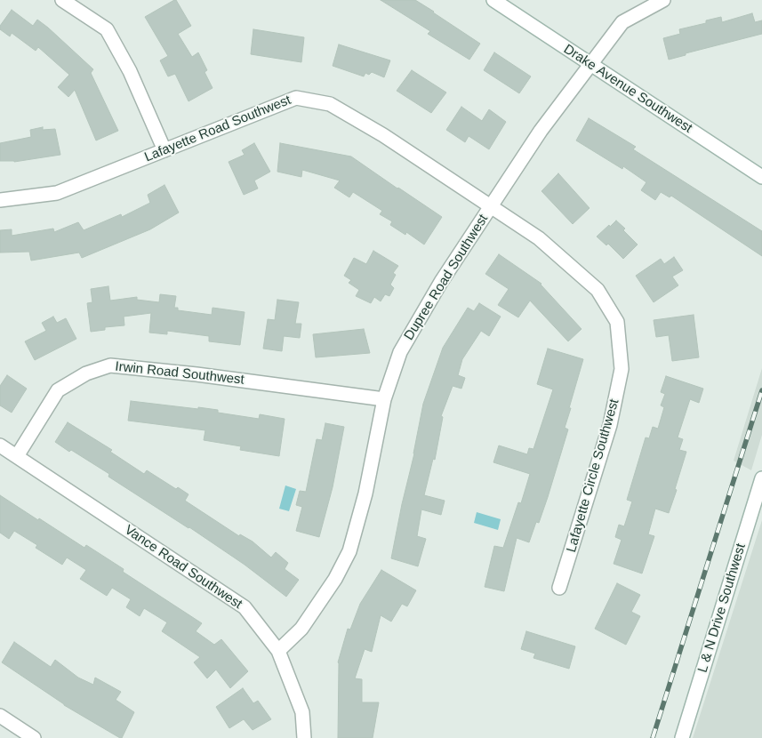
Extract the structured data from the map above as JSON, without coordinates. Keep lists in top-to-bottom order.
{
  "streets": {
    "street": [
      "Drake Avenue Southwest",
      "Lafayette Road Southwest",
      "Dupree Road Southwest",
      "Irwin Road Southwest",
      "Lafayette Circle Southwest",
      "Vance Road Southwest",
      "L & N Drive Southwest"
    ]
  },
  "crossings": [
    ["Drake Avenue Southwest", "Dupree Road Southwest"],
    ["Lafayette Road Southwest", "Dupree Road Southwest"],
    ["Lafayette Road Southwest", "Lafayette Circle Southwest"],
    ["Dupree Road Southwest", "Irwin Road Southwest"],
    ["Dupree Road Southwest", "Vance Road Southwest"],
    ["Irwin Road Southwest", "Vance Road Southwest"]
  ]
}
